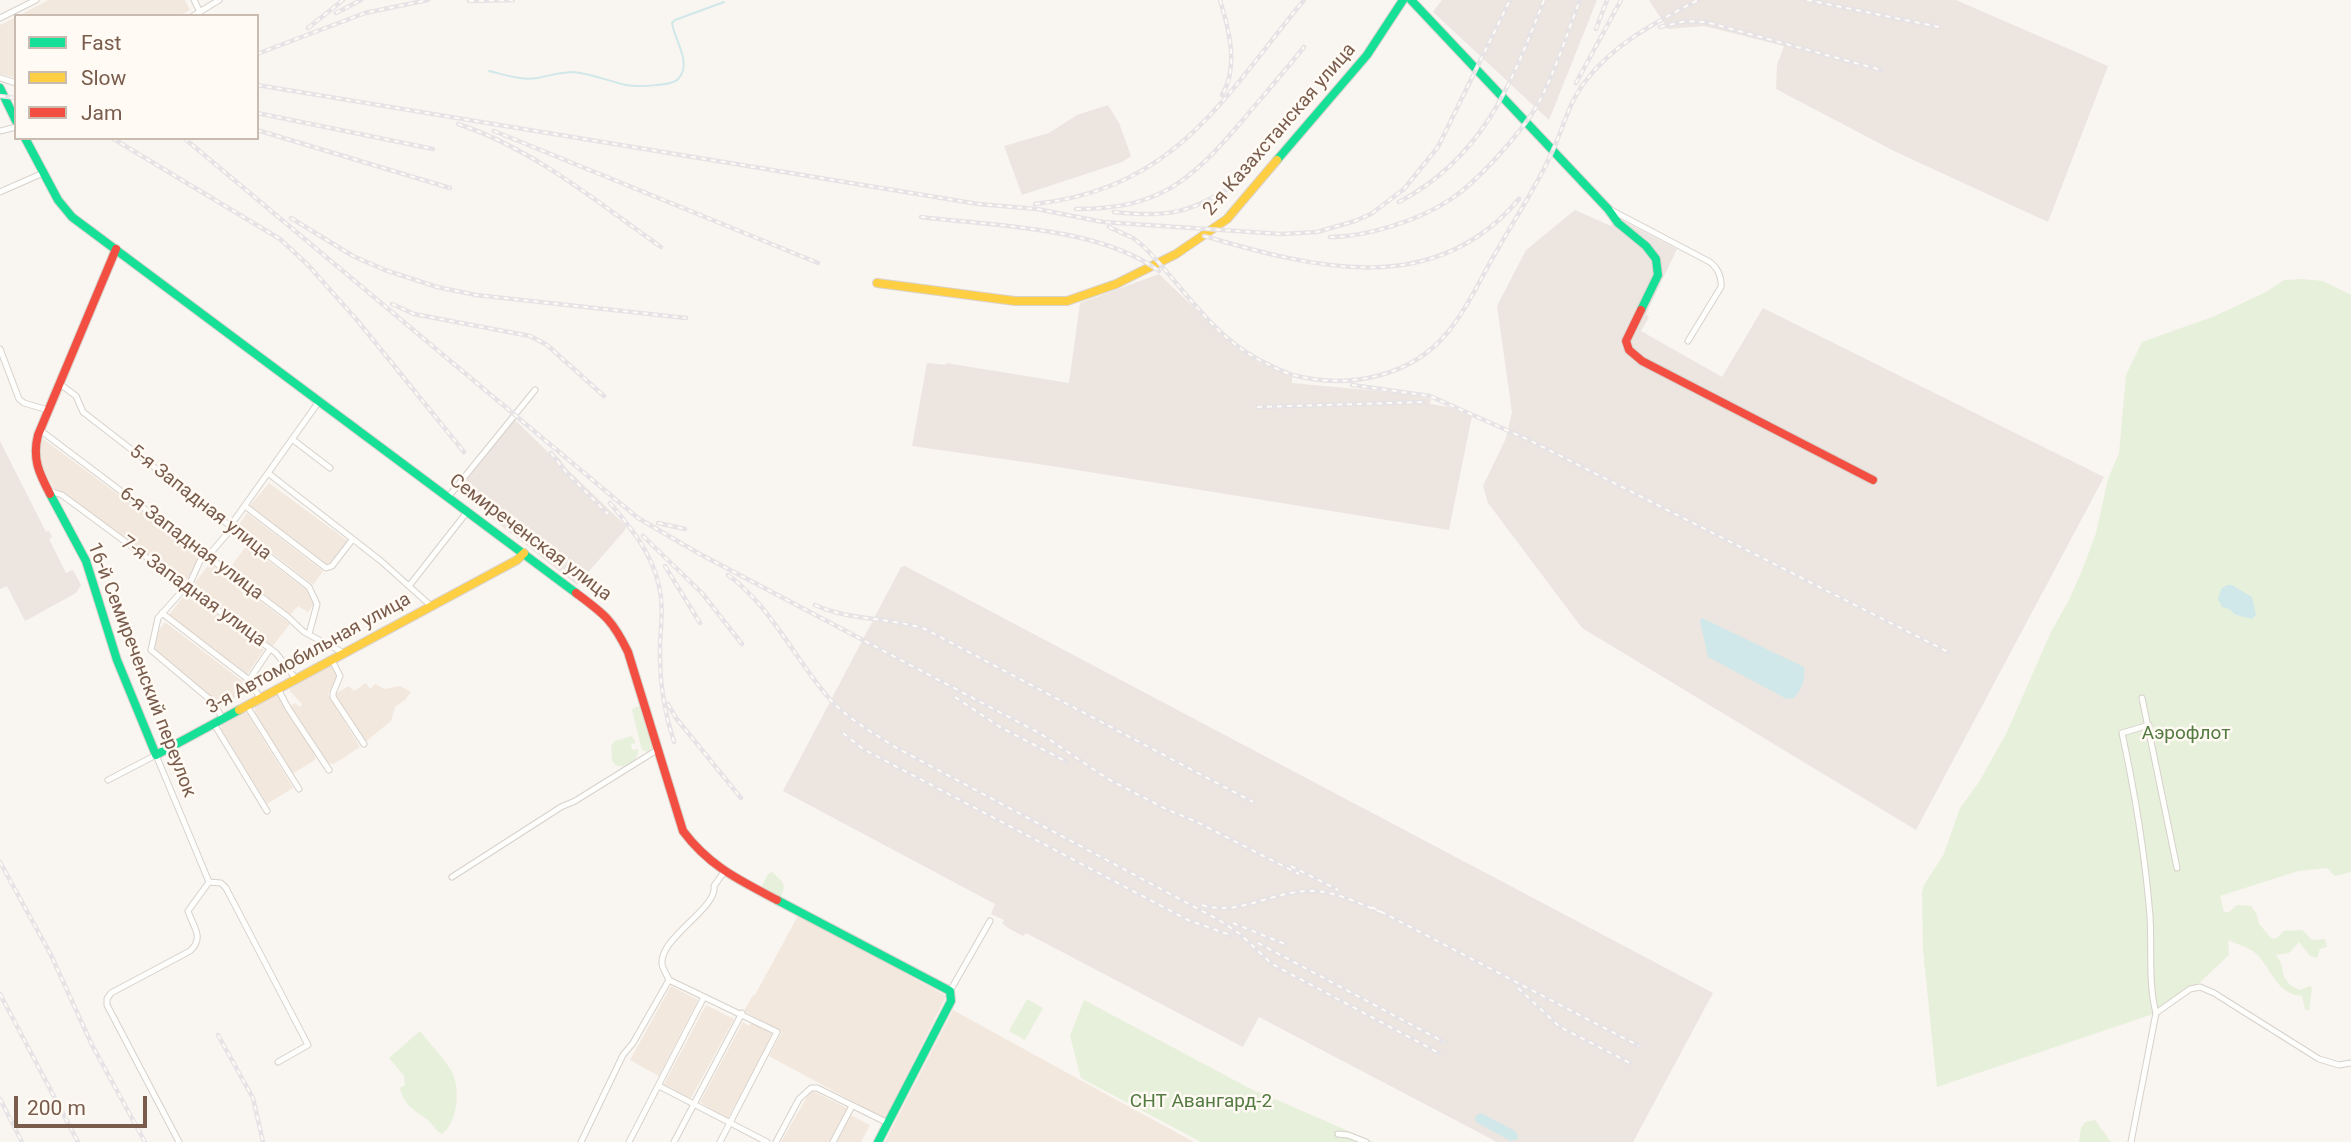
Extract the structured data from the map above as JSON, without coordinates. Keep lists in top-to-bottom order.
{
  "streets": {
    "street": [
      "2-я Казахстанская улица",
      "5-я Западная улица",
      "Семиреченская улица",
      "6-я Западная улица",
      "7-я Западная улица",
      "3-я Автомобильная улица",
      "16-й Семиреченский переулок"
    ]
  },
  "crossings": [
    ["5-я Западная улица", "6-я Западная улица"],
    ["Семиреченская улица", "3-я Автомобильная улица"],
    ["6-я Западная улица", "3-я Автомобильная улица"],
    ["6-я Западная улица", "16-й Семиреченский переулок"],
    ["7-я Западная улица", "3-я Автомобильная улица"],
    ["7-я Западная улица", "16-й Семиреченский переулок"],
    ["3-я Автомобильная улица", "16-й Семиреченский переулок"]
  ],
  "parks": ["Аэрофлот", "СНТ Авангард-2"],
  "legend": ["Fast", "Slow", "Jam"],
  "scale_bar": "200 m"
}
